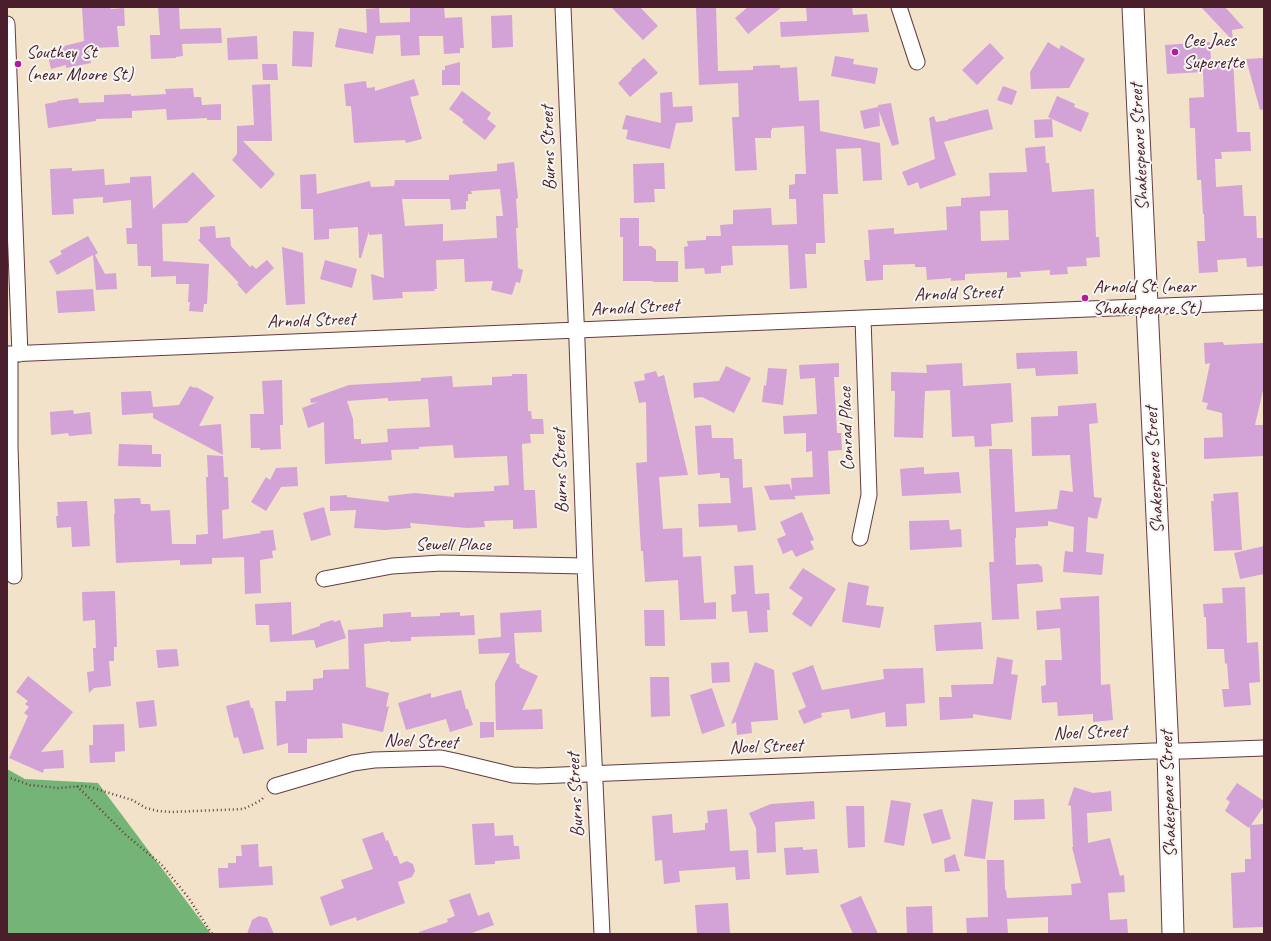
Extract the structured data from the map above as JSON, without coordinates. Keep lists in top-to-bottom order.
{
  "streets": {
    "street": [
      "Shakespeare Street",
      "Burns Street",
      "Arnold Street",
      "Conrad Place",
      "Sewell Place",
      "Noel Street"
    ]
  },
  "crossings": [
    ["Shakespeare Street", "Arnold Street"],
    ["Shakespeare Street", "Noel Street"],
    ["Burns Street", "Arnold Street"],
    ["Burns Street", "Sewell Place"],
    ["Burns Street", "Noel Street"],
    ["Arnold Street", "Conrad Place"]
  ],
  "places": ["Cee Jaes Superette", "Southey St (near Moore St)", "Arnold St (near Shakespeare St)"]
}
